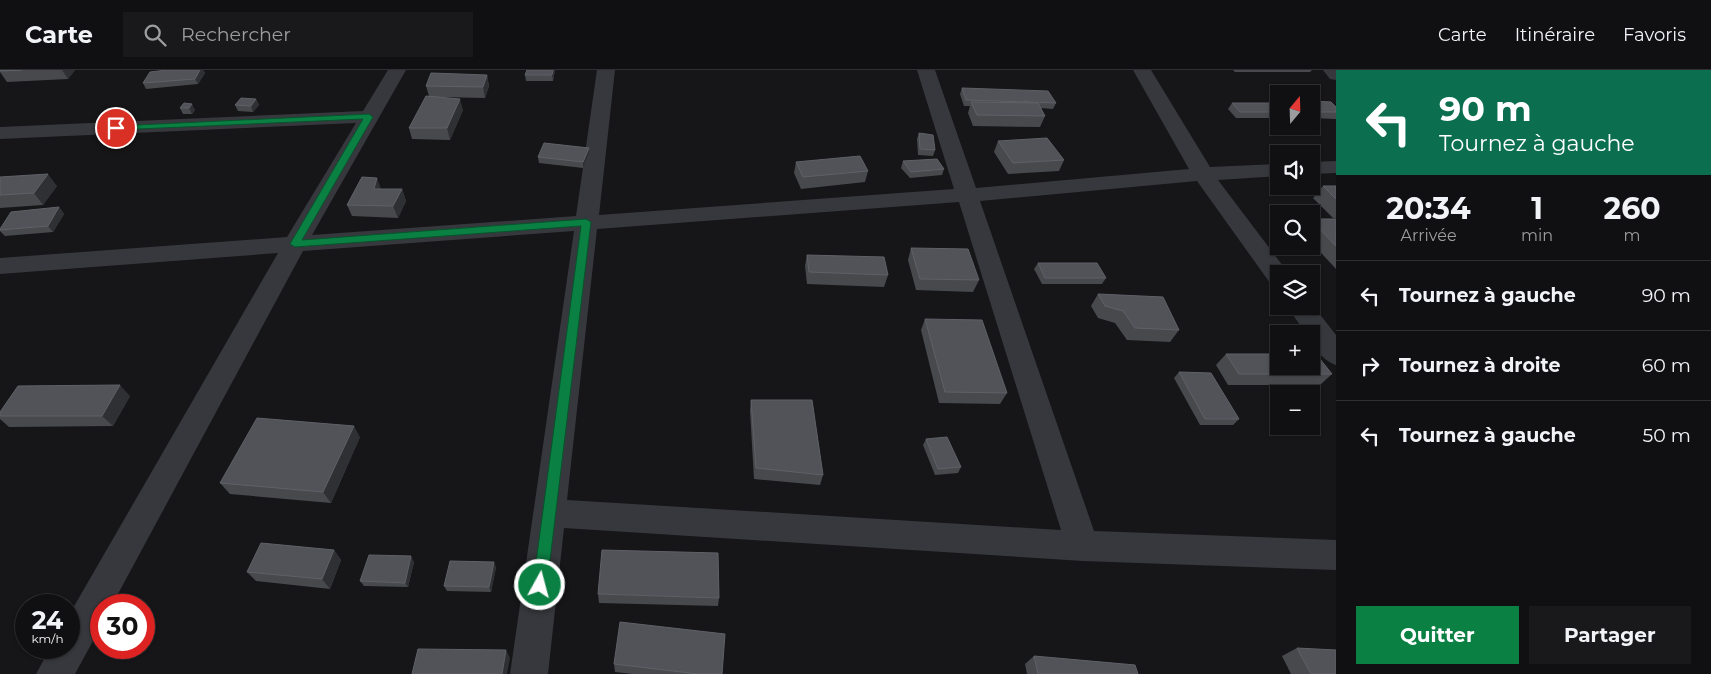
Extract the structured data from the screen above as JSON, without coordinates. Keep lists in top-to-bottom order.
{
  "north": "top",
  "page": {
    "header": "Carte",
    "search": "Rechercher",
    "nav": ["Carte", "Itinéraire", "Favoris"],
    "turn": ["90 m", "Tournez à gauche"],
    "map_buttons": ["+", "−"],
    "eta": [
      "20:34",
      "Arrivée",
      "1",
      "min",
      "260",
      "m"
    ],
    "list": [
      {
        "name": "Tournez à gauche",
        "value": "90 m"
      },
      {
        "name": "Tournez à droite",
        "value": "60 m"
      },
      {
        "name": "Tournez à gauche",
        "value": "50 m"
      }
    ],
    "speed": "24 km/h",
    "limit": "30",
    "buttons": ["Quitter", "Partager"]
  }
}
